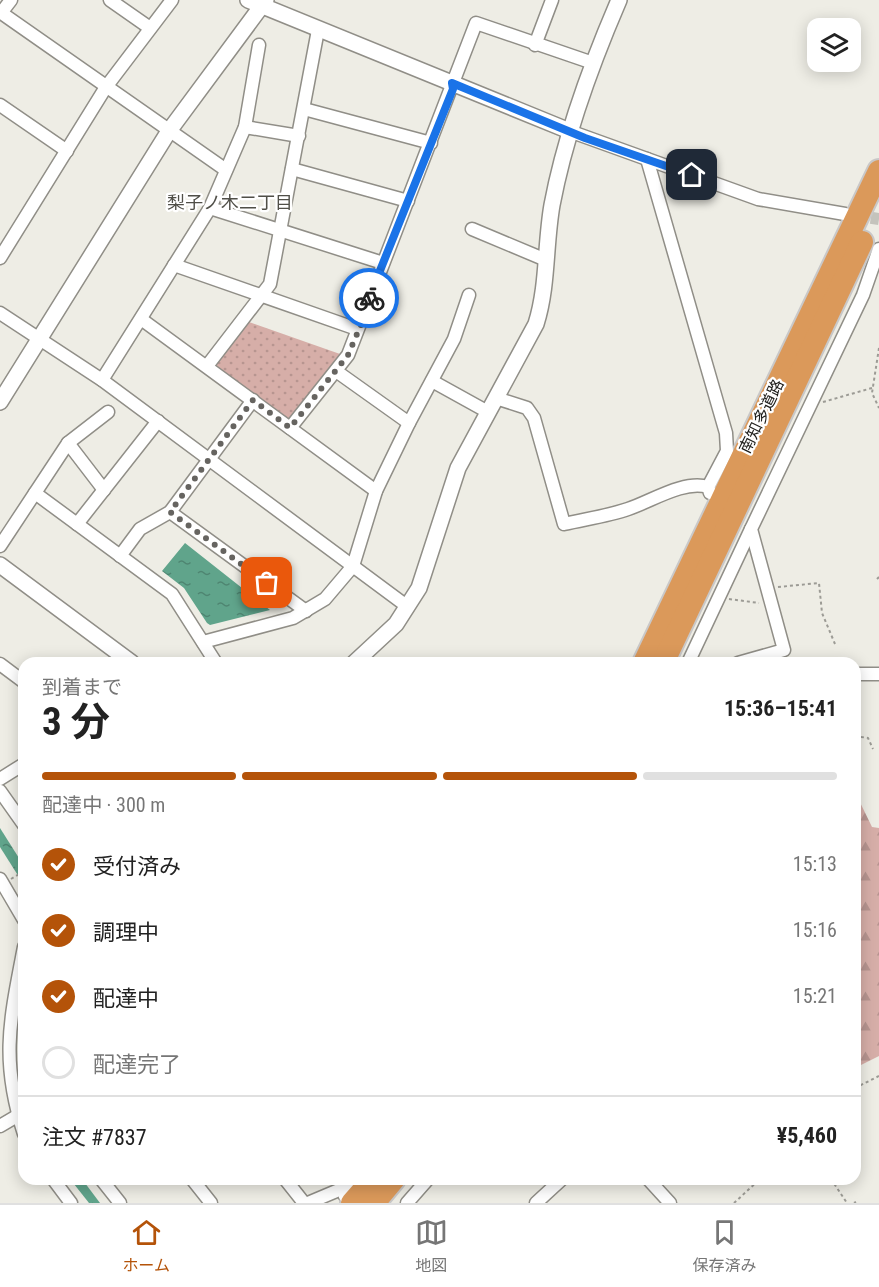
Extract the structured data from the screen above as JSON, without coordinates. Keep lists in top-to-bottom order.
{
  "streets": {
    "highway": ["南知多道路"]
  },
  "districts": ["梨子ノ木二丁目"],
  "page": {
    "heading": ["3 分", "到着まで", "15:36–15:41"],
    "panel": ["注文 #7837", "¥5,460"],
    "bar": "配達中 · 300 m",
    "list": [
      ["受付済み", "15:13"],
      ["調理中", "15:16"],
      ["配達中", "15:21"],
      "配達完了"
    ],
    "tabs": ["ホーム", "地図", "保存済み"]
  }
}
